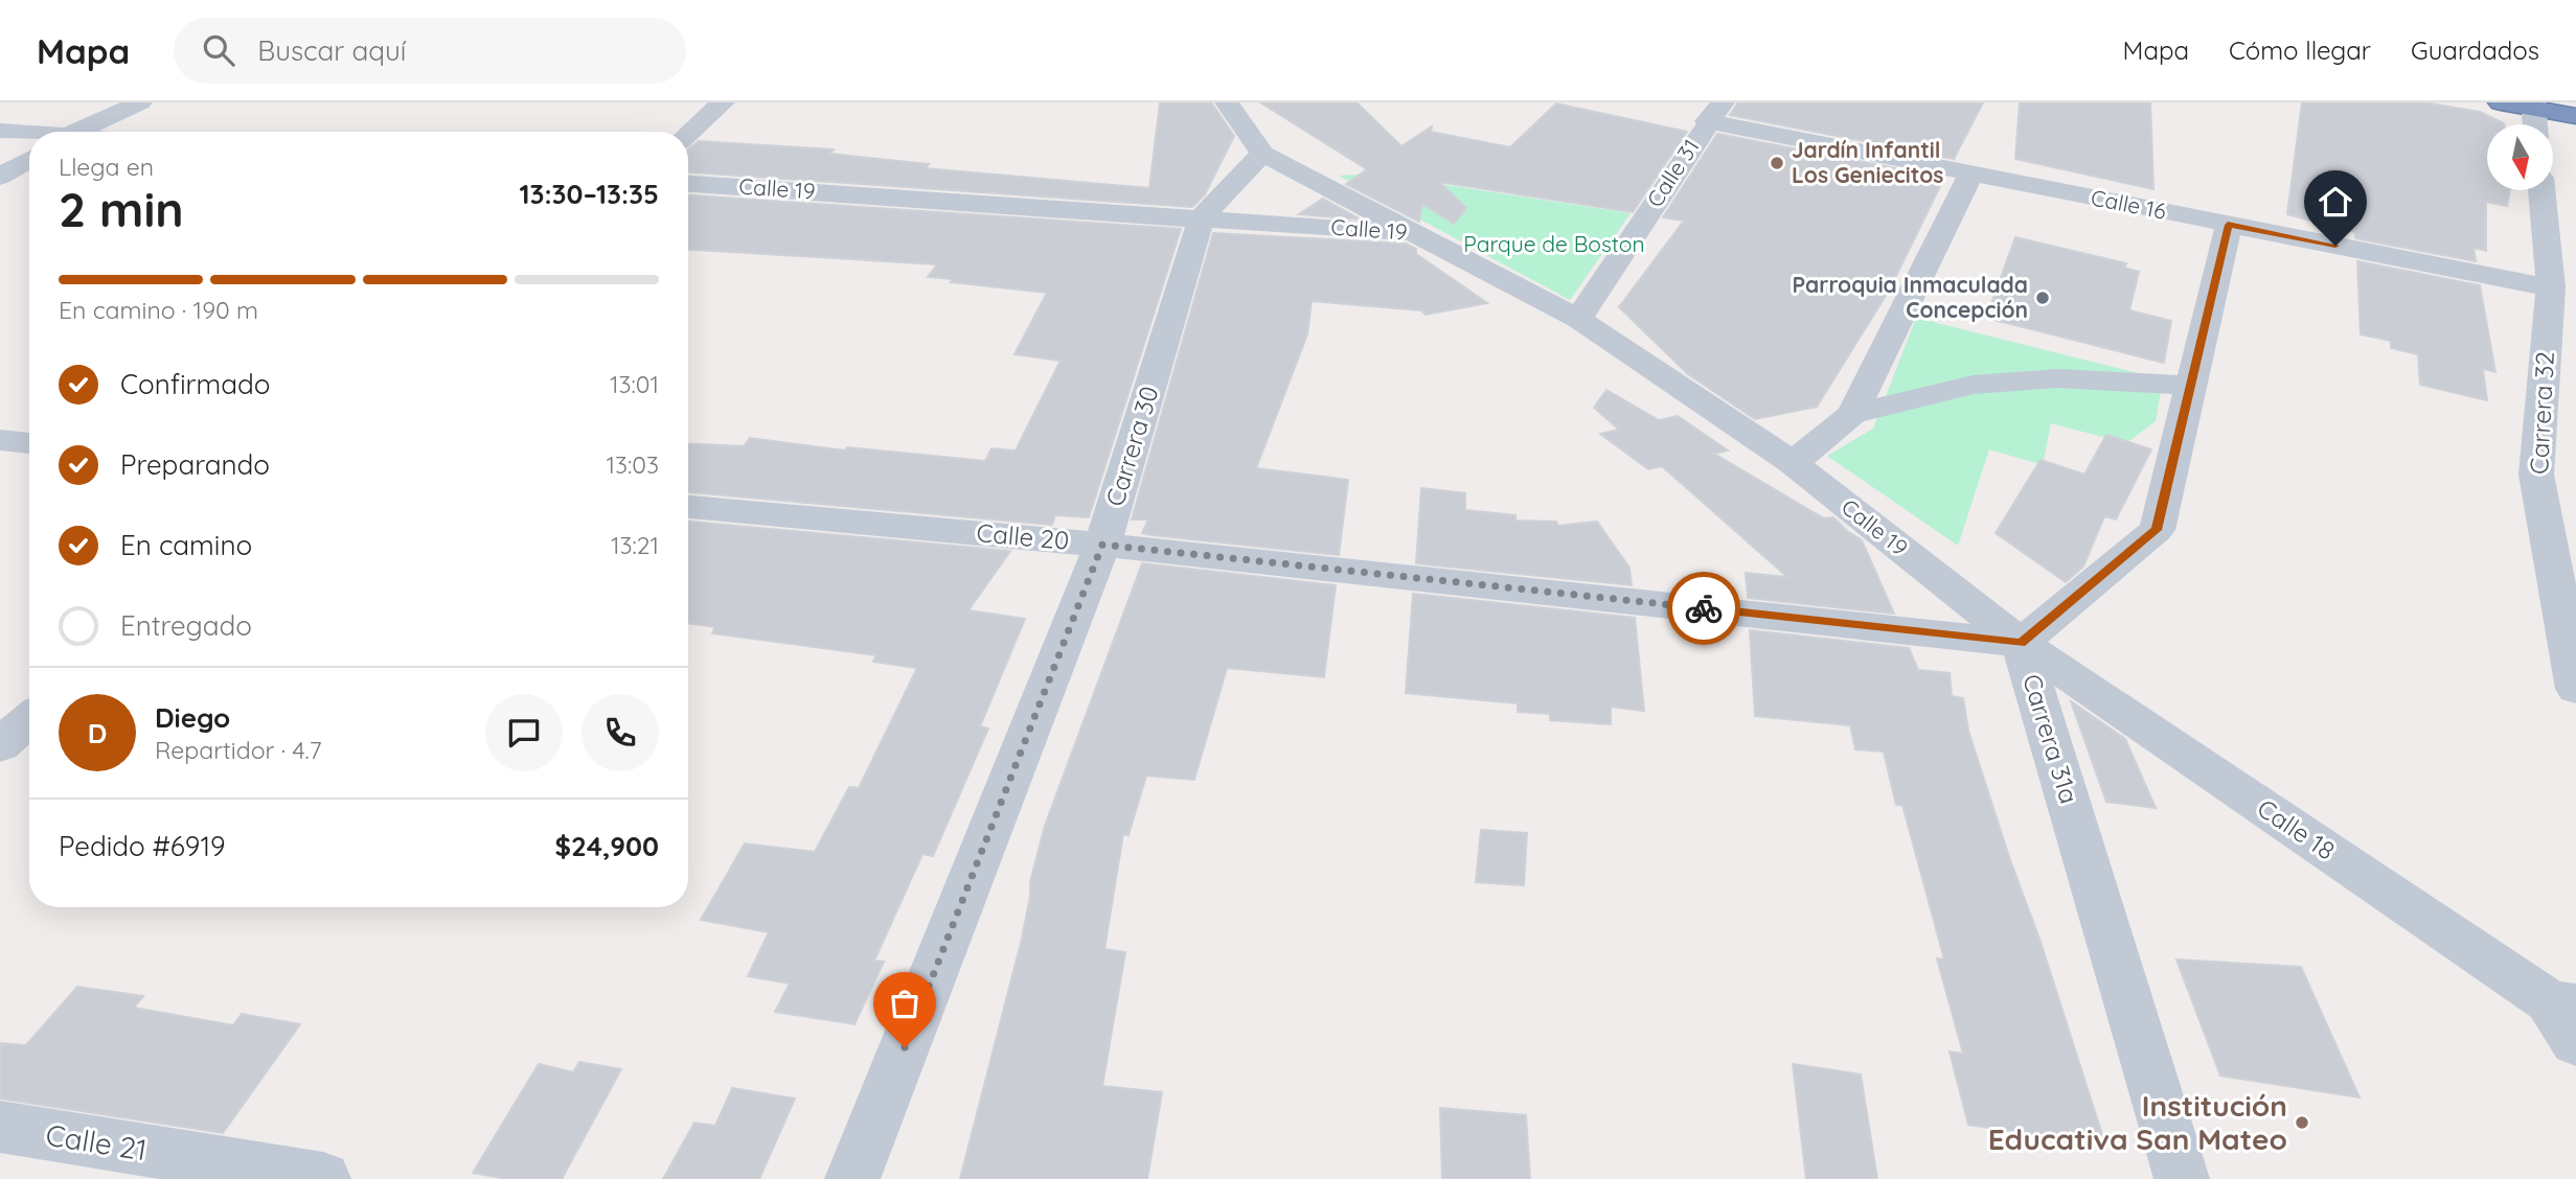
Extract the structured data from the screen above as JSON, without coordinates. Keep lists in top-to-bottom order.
{
  "streets": {
    "street": [
      "Calle 31",
      "Calle 19",
      "Calle 16",
      "Carrera 32",
      "Carrera 30",
      "Calle 20",
      "Carrera 31a",
      "Calle 18",
      "Calle 21"
    ]
  },
  "crossings": [
    ["Calle 31", "Calle 19"],
    ["Calle 31", "Calle 16"],
    ["Calle 19", "Carrera 30"],
    ["Calle 19", "Calle 20"],
    ["Calle 19", "Carrera 31a"],
    ["Calle 19", "Calle 18"],
    ["Calle 16", "Carrera 32"],
    ["Calle 16", "Carrera 31a"],
    ["Carrera 30", "Calle 20"],
    ["Calle 20", "Carrera 31a"],
    ["Calle 20", "Calle 18"],
    ["Carrera 31a", "Calle 18"]
  ],
  "parks": ["Parque de Boston"],
  "places": ["Jardín Infantil Los Geniecitos", "Parroquia Inmaculada Concepción", "Institución Educativa San Mateo"],
  "north": "bottom",
  "page": {
    "header": "Mapa",
    "search": "Buscar aquí",
    "nav": ["Mapa", "Cómo llegar", "Guardados"],
    "heading": ["2 min", "Llega en", "13:30–13:35"],
    "panel": [
      "Diego",
      "Repartidor · 4.7",
      "Pedido #6919",
      "$24,900"
    ],
    "bar": "En camino · 190 m",
    "list": [
      ["Confirmado", "13:01"],
      ["Preparando", "13:03"],
      ["En camino", "13:21"],
      "Entregado"
    ],
    "round": "D"
  }
}
